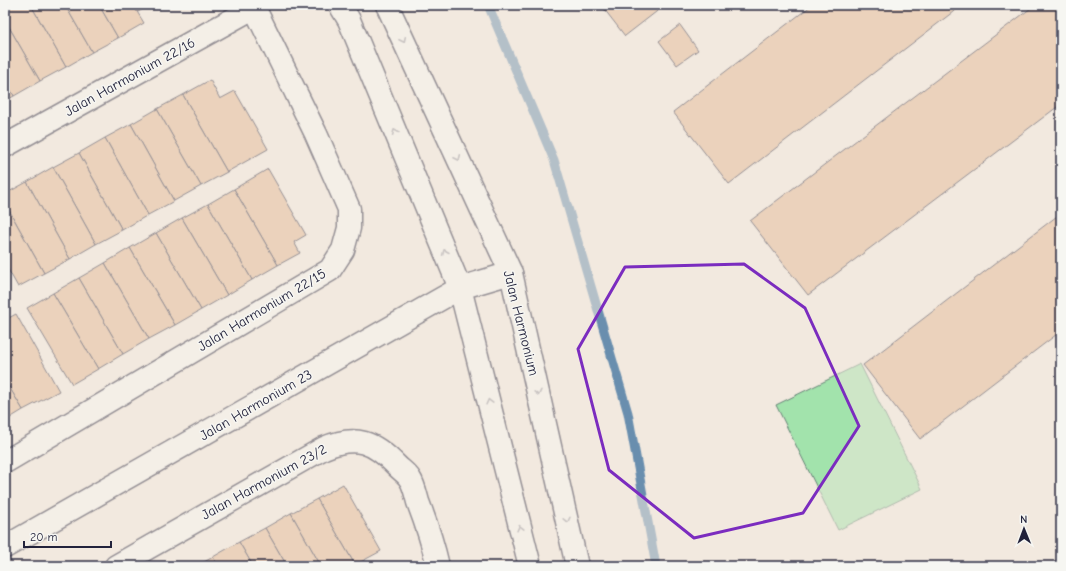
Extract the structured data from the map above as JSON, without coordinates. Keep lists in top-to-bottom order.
{
  "streets": {
    "street": [
      "Jalan Harmonium 22/16",
      "Jalan Harmonium 22/15",
      "Jalan Harmonium",
      "Jalan Harmonium 23",
      "Jalan Harmonium 23/2"
    ]
  },
  "crossings": [
    ["Jalan Harmonium 22/16", "Jalan Harmonium 22/15"],
    ["Jalan Harmonium", "Jalan Harmonium 23"]
  ],
  "scale_bar": "20 m",
  "north": "top"
}
